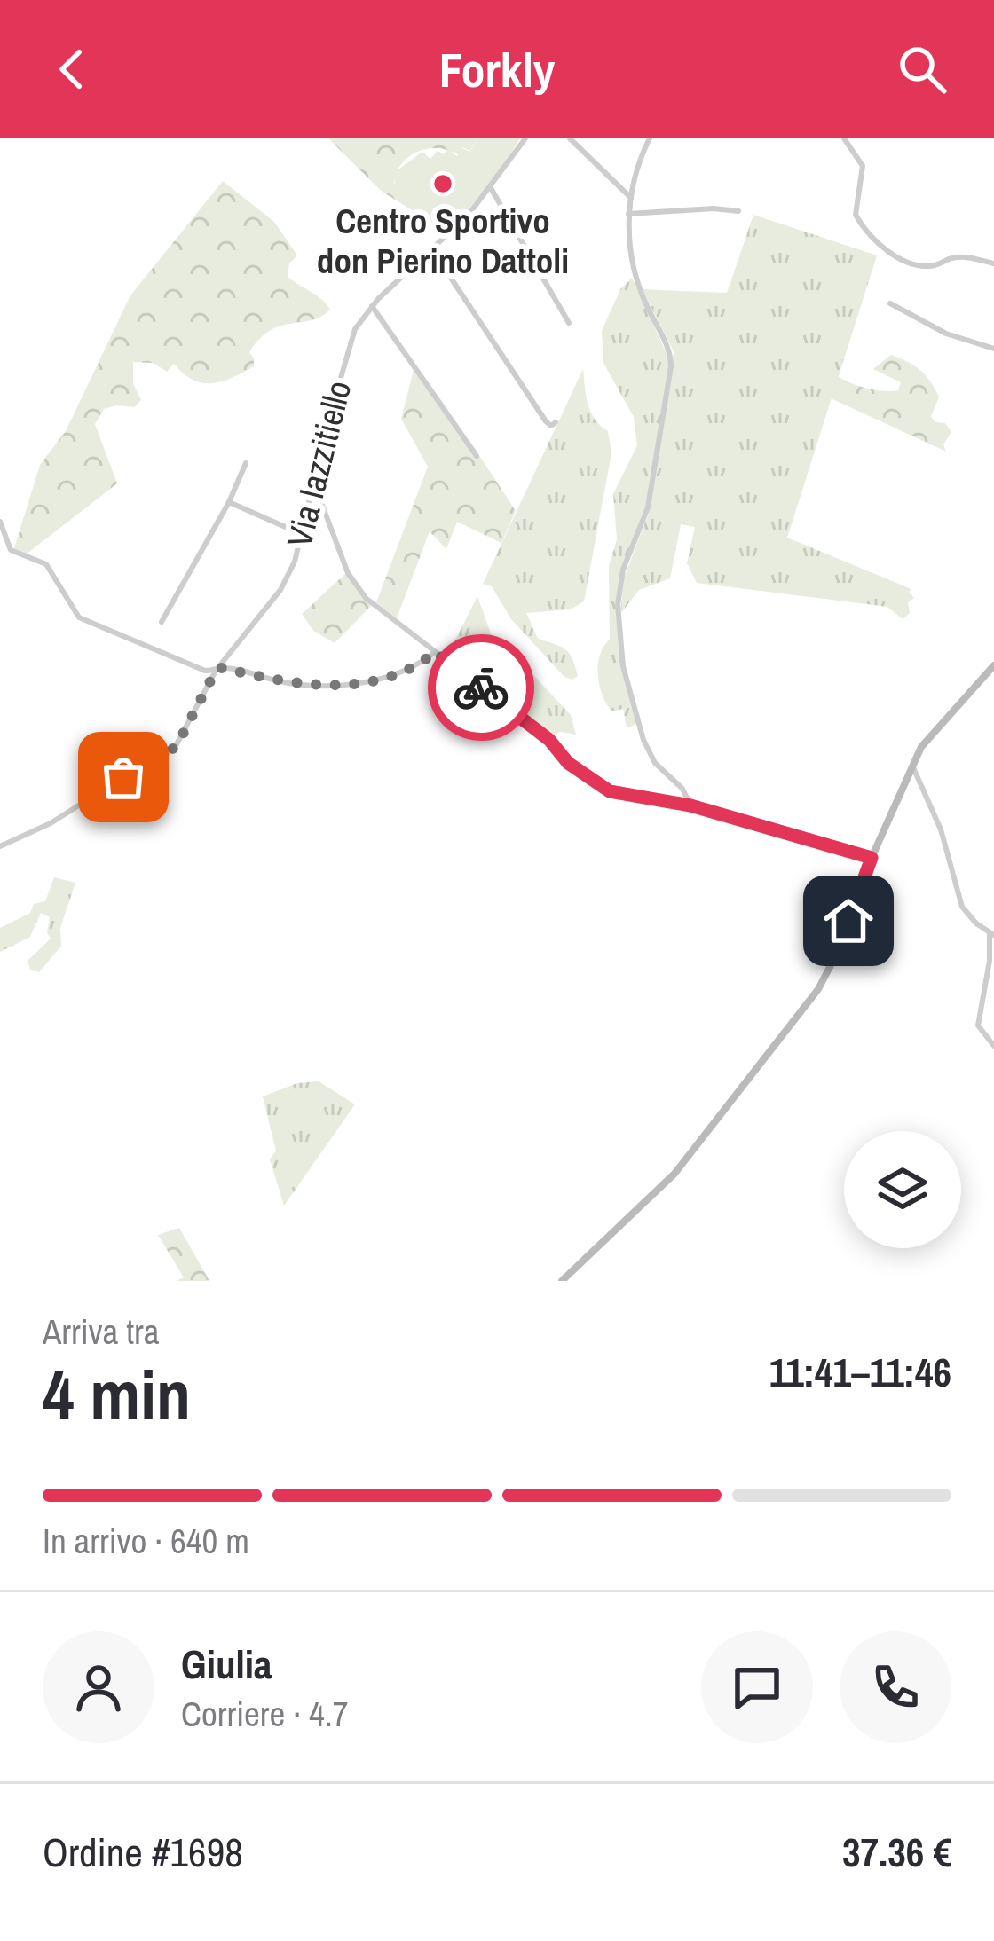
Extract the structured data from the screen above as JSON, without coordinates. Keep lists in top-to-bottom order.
{
  "streets": {
    "street": ["Via Iazzitiello"]
  },
  "places": ["Centro Sportivo don Pierino Dattoli"],
  "page": {
    "header": "Forkly",
    "heading": ["4 min", "Arriva tra", "11:41–11:46"],
    "panel": [
      "Giulia",
      "Corriere · 4.7",
      "Ordine #1698",
      "37.36 €"
    ],
    "bar": "In arrivo · 640 m"
  }
}
